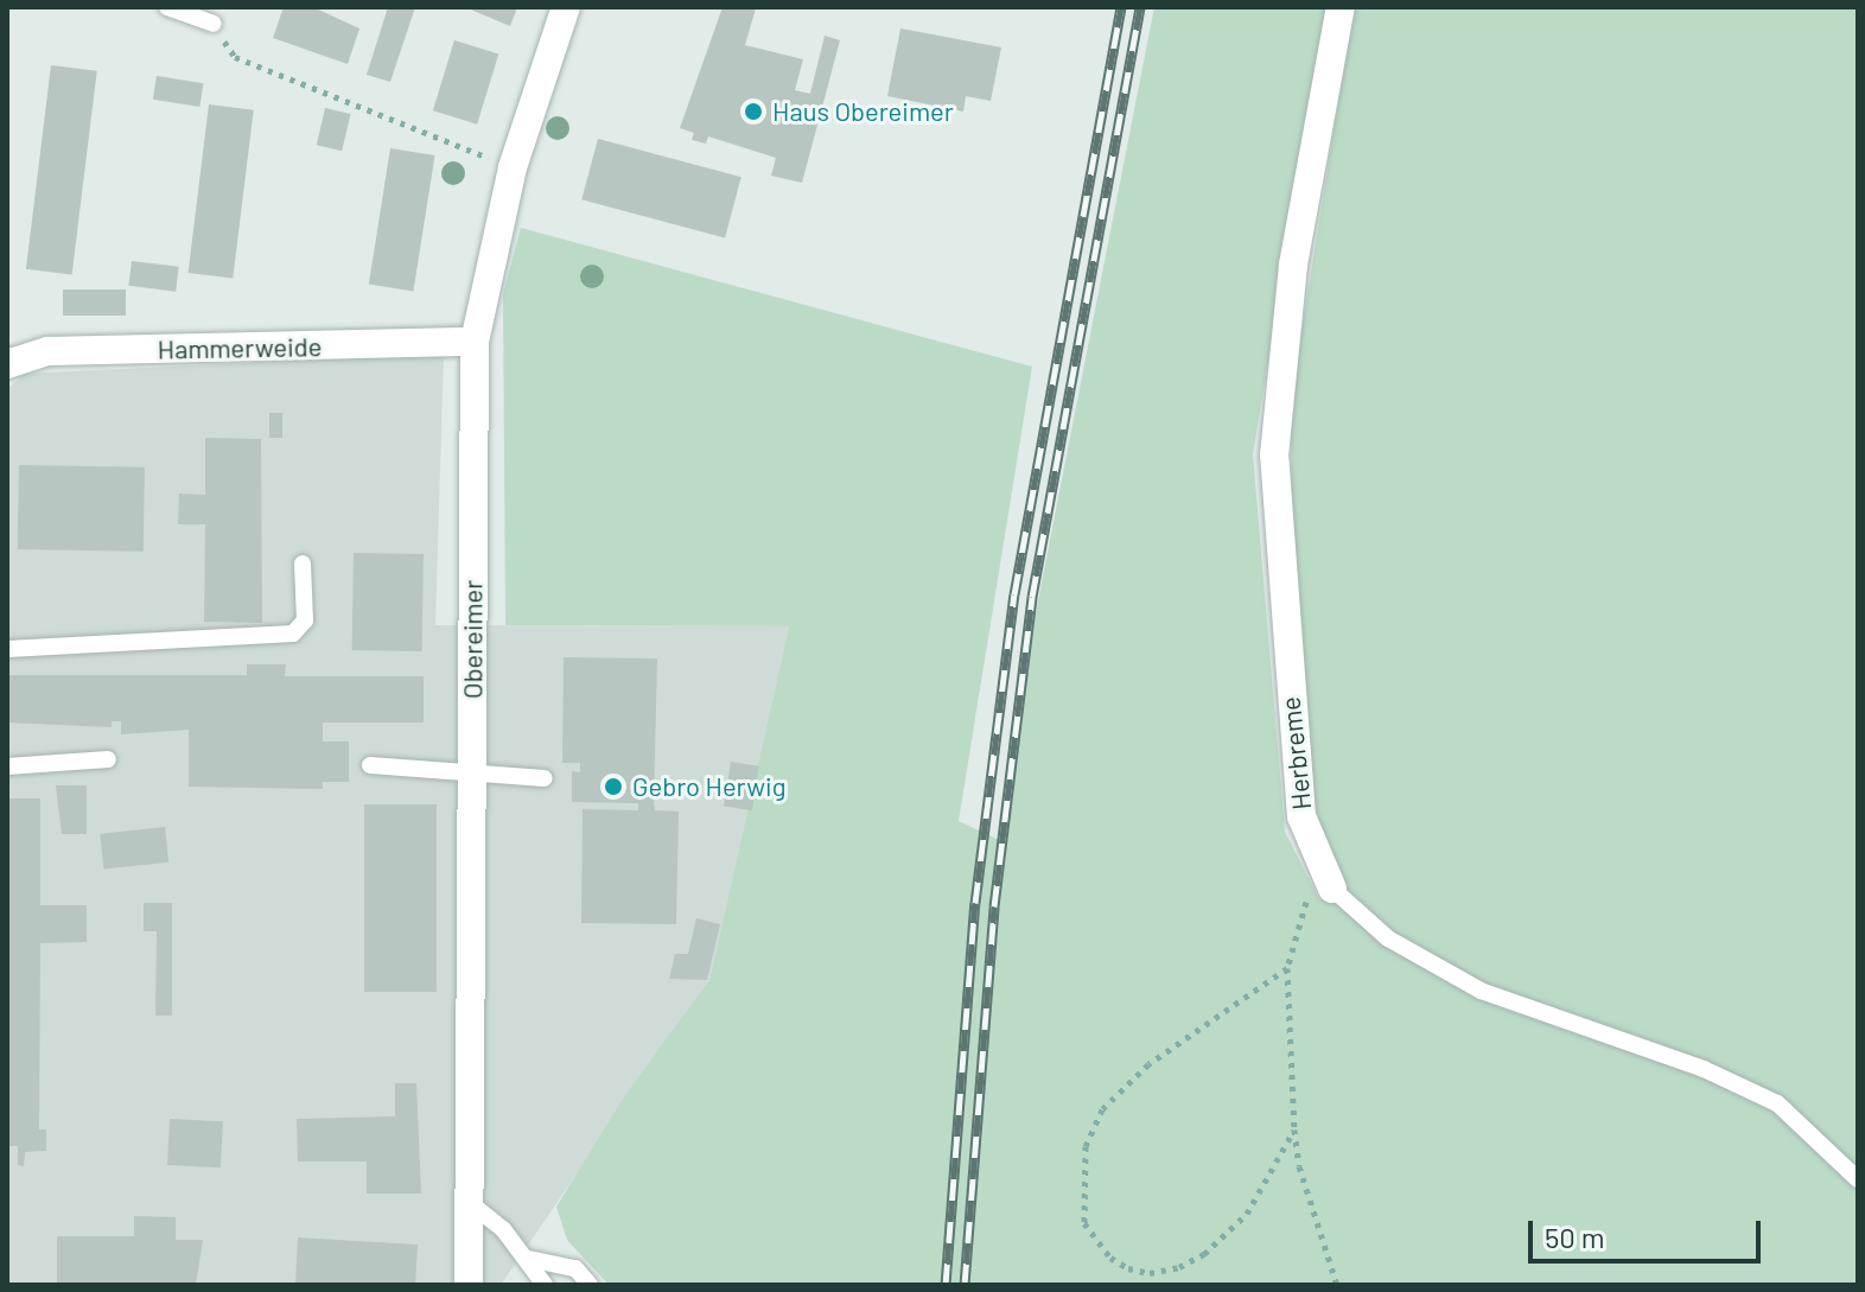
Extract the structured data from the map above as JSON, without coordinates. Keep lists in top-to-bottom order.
{
  "streets": {
    "street": ["Hammerweide", "Obereimer", "Herbreme"]
  },
  "crossings": [
    ["Hammerweide", "Obereimer"]
  ],
  "places": ["Haus Obereimer", "Gebro Herwig"],
  "scale_bar": "50 m"
}
